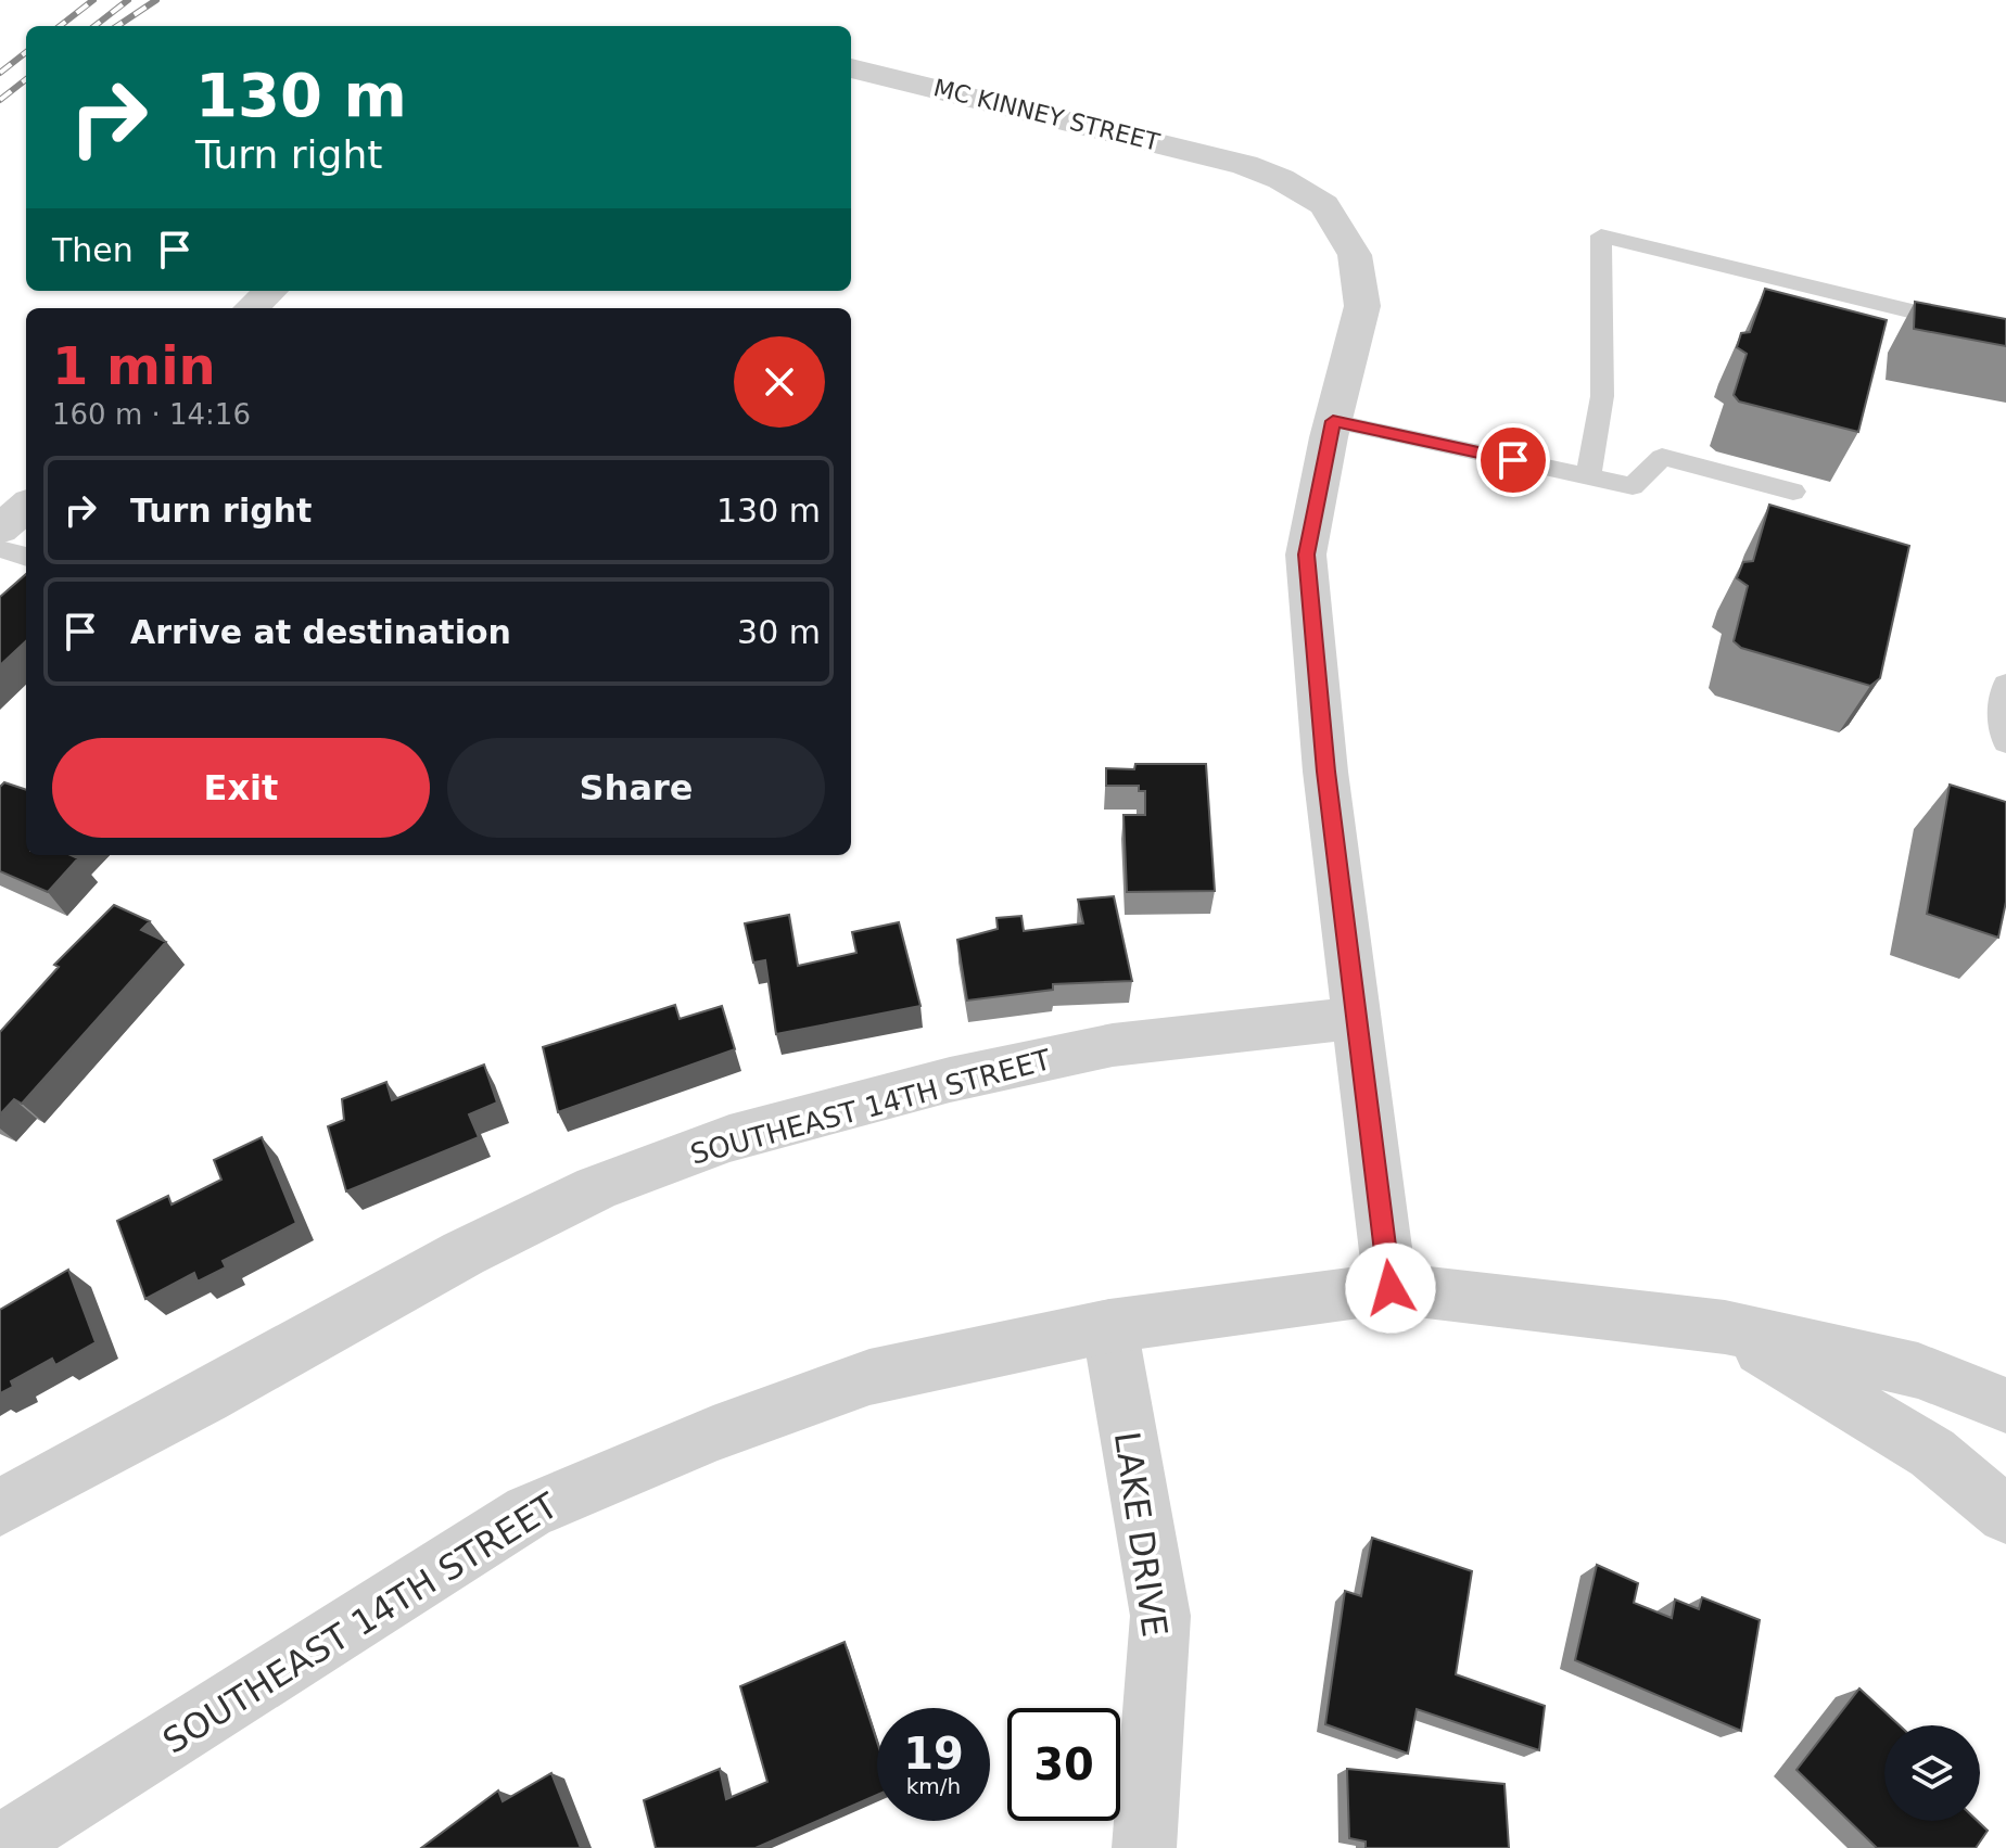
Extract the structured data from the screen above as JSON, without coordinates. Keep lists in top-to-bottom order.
{
  "streets": {
    "street": ["MC KINNEY STREET", "SOUTHEAST 14TH STREET", "LAKE DRIVE"]
  },
  "crossings": [
    ["MC KINNEY STREET", "SOUTHEAST 14TH STREET"],
    ["SOUTHEAST 14TH STREET", "LAKE DRIVE"]
  ],
  "page": {
    "turn": ["130 m", "Turn right"],
    "then": "Then",
    "heading": ["1 min", "160 m · 14:16"],
    "list": [
      {
        "name": "Turn right",
        "value": "130 m"
      },
      {
        "name": "Arrive at destination",
        "value": "30 m"
      }
    ],
    "buttons": ["Exit", "Share"],
    "speed": "19 km/h",
    "limit": "30"
  }
}
